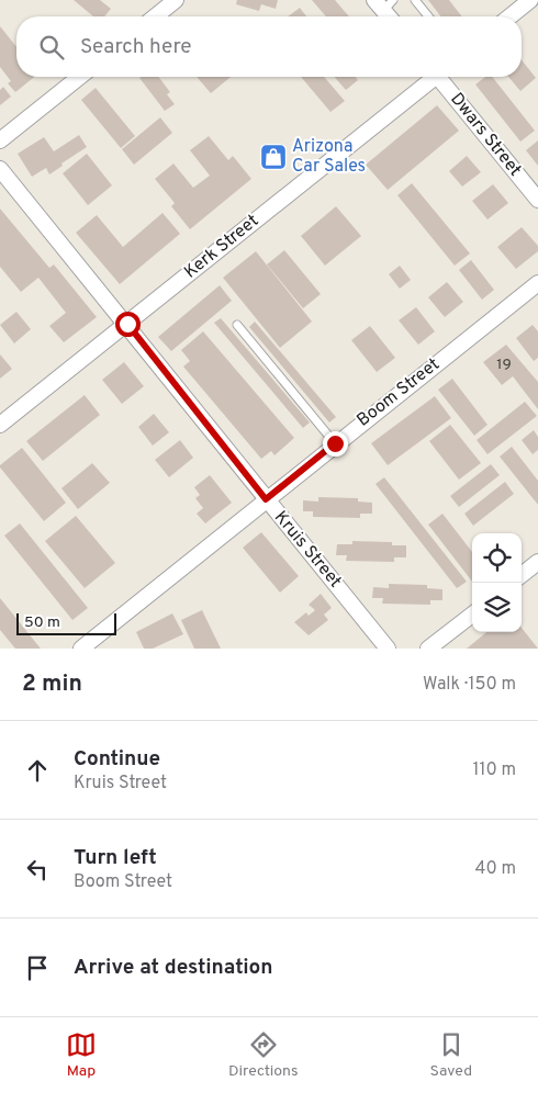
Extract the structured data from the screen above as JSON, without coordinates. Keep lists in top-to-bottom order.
{
  "streets": {
    "street": [
      "Dwars Street",
      "Kerk Street",
      "Boom Street",
      "Kruis Street"
    ]
  },
  "crossings": [
    ["Kerk Street", "Kruis Street"],
    ["Boom Street", "Kruis Street"]
  ],
  "places": {
    "shop": ["Arizona Car Sales"]
  },
  "house_numbers": ["19"],
  "scale_bar": "50 m",
  "page": {
    "search": "Search here",
    "scale": "50 m",
    "heading": ["2 min", "Walk · 150 m"],
    "list": [
      ["Continue", "Kruis Street", "110 m"],
      ["Turn left", "Boom Street", "40 m"],
      "Arrive at destination"
    ],
    "nav": ["Map", "Directions", "Saved"]
  }
}
